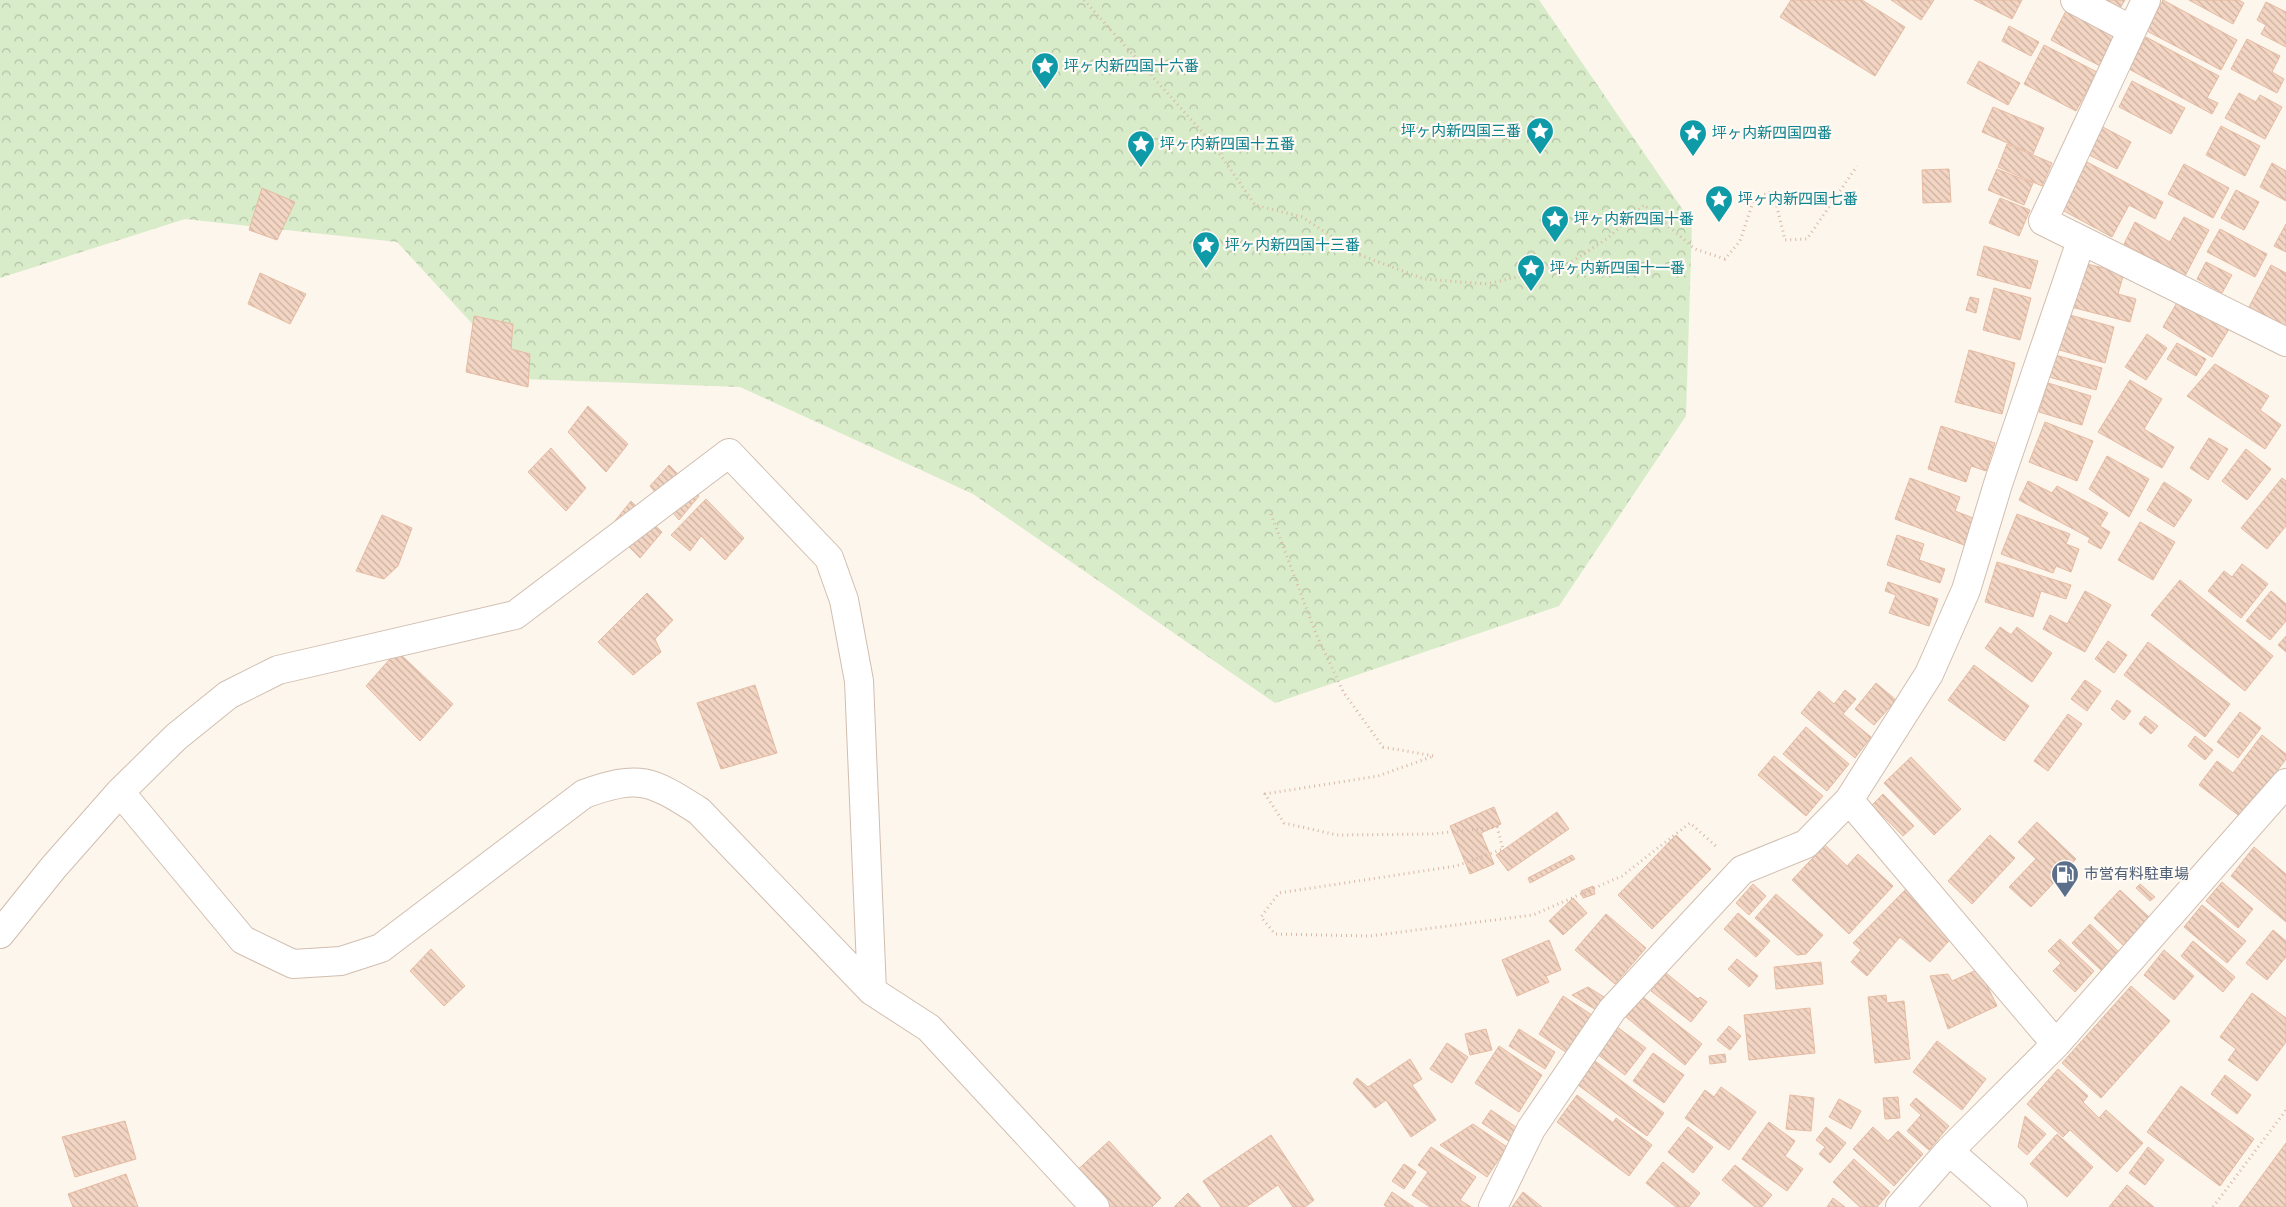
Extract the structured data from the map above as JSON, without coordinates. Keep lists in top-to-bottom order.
{
  "places": {
    "place": [
      "坪ヶ内新四国十六番",
      "坪ヶ内新四国三番",
      "坪ヶ内新四国四番",
      "坪ヶ内新四国十五番",
      "坪ヶ内新四国七番",
      "坪ヶ内新四国十番",
      "坪ヶ内新四国十三番",
      "坪ヶ内新四国十一番"
    ],
    "fuel station": ["市営有料駐車場"]
  }
}
